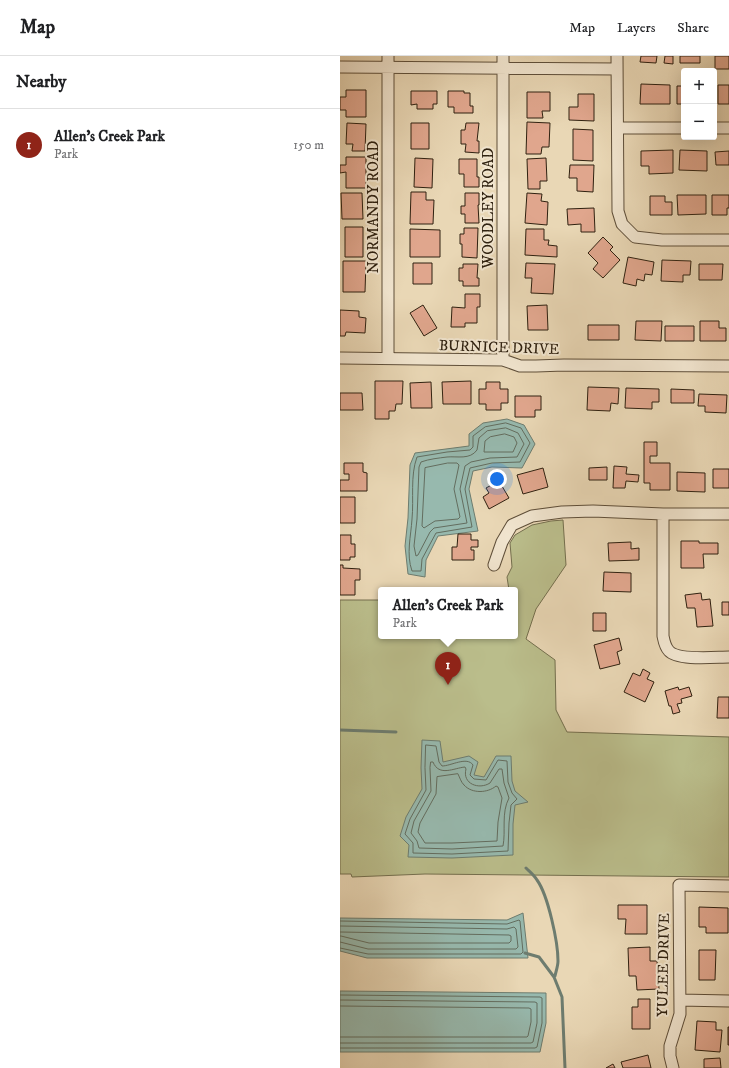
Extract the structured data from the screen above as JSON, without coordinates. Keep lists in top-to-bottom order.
{
  "streets": {
    "street": [
      "NORMANDY ROAD",
      "WOODLEY ROAD",
      "BURNICE DRIVE",
      "YULEE DRIVE"
    ]
  },
  "crossings": [
    ["NORMANDY ROAD", "BURNICE DRIVE"],
    ["WOODLEY ROAD", "BURNICE DRIVE"]
  ],
  "page": {
    "header": "Map",
    "nav": ["Map", "Layers", "Share"],
    "heading": "Nearby",
    "map_buttons": ["+", "−"],
    "list": [
      {
        "mark": "1",
        "name": "Allen's Creek Park",
        "note": "Park",
        "value": "150 m"
      }
    ],
    "popup": ["Allen's Creek Park", "Park"],
    "pins": "1"
  }
}
